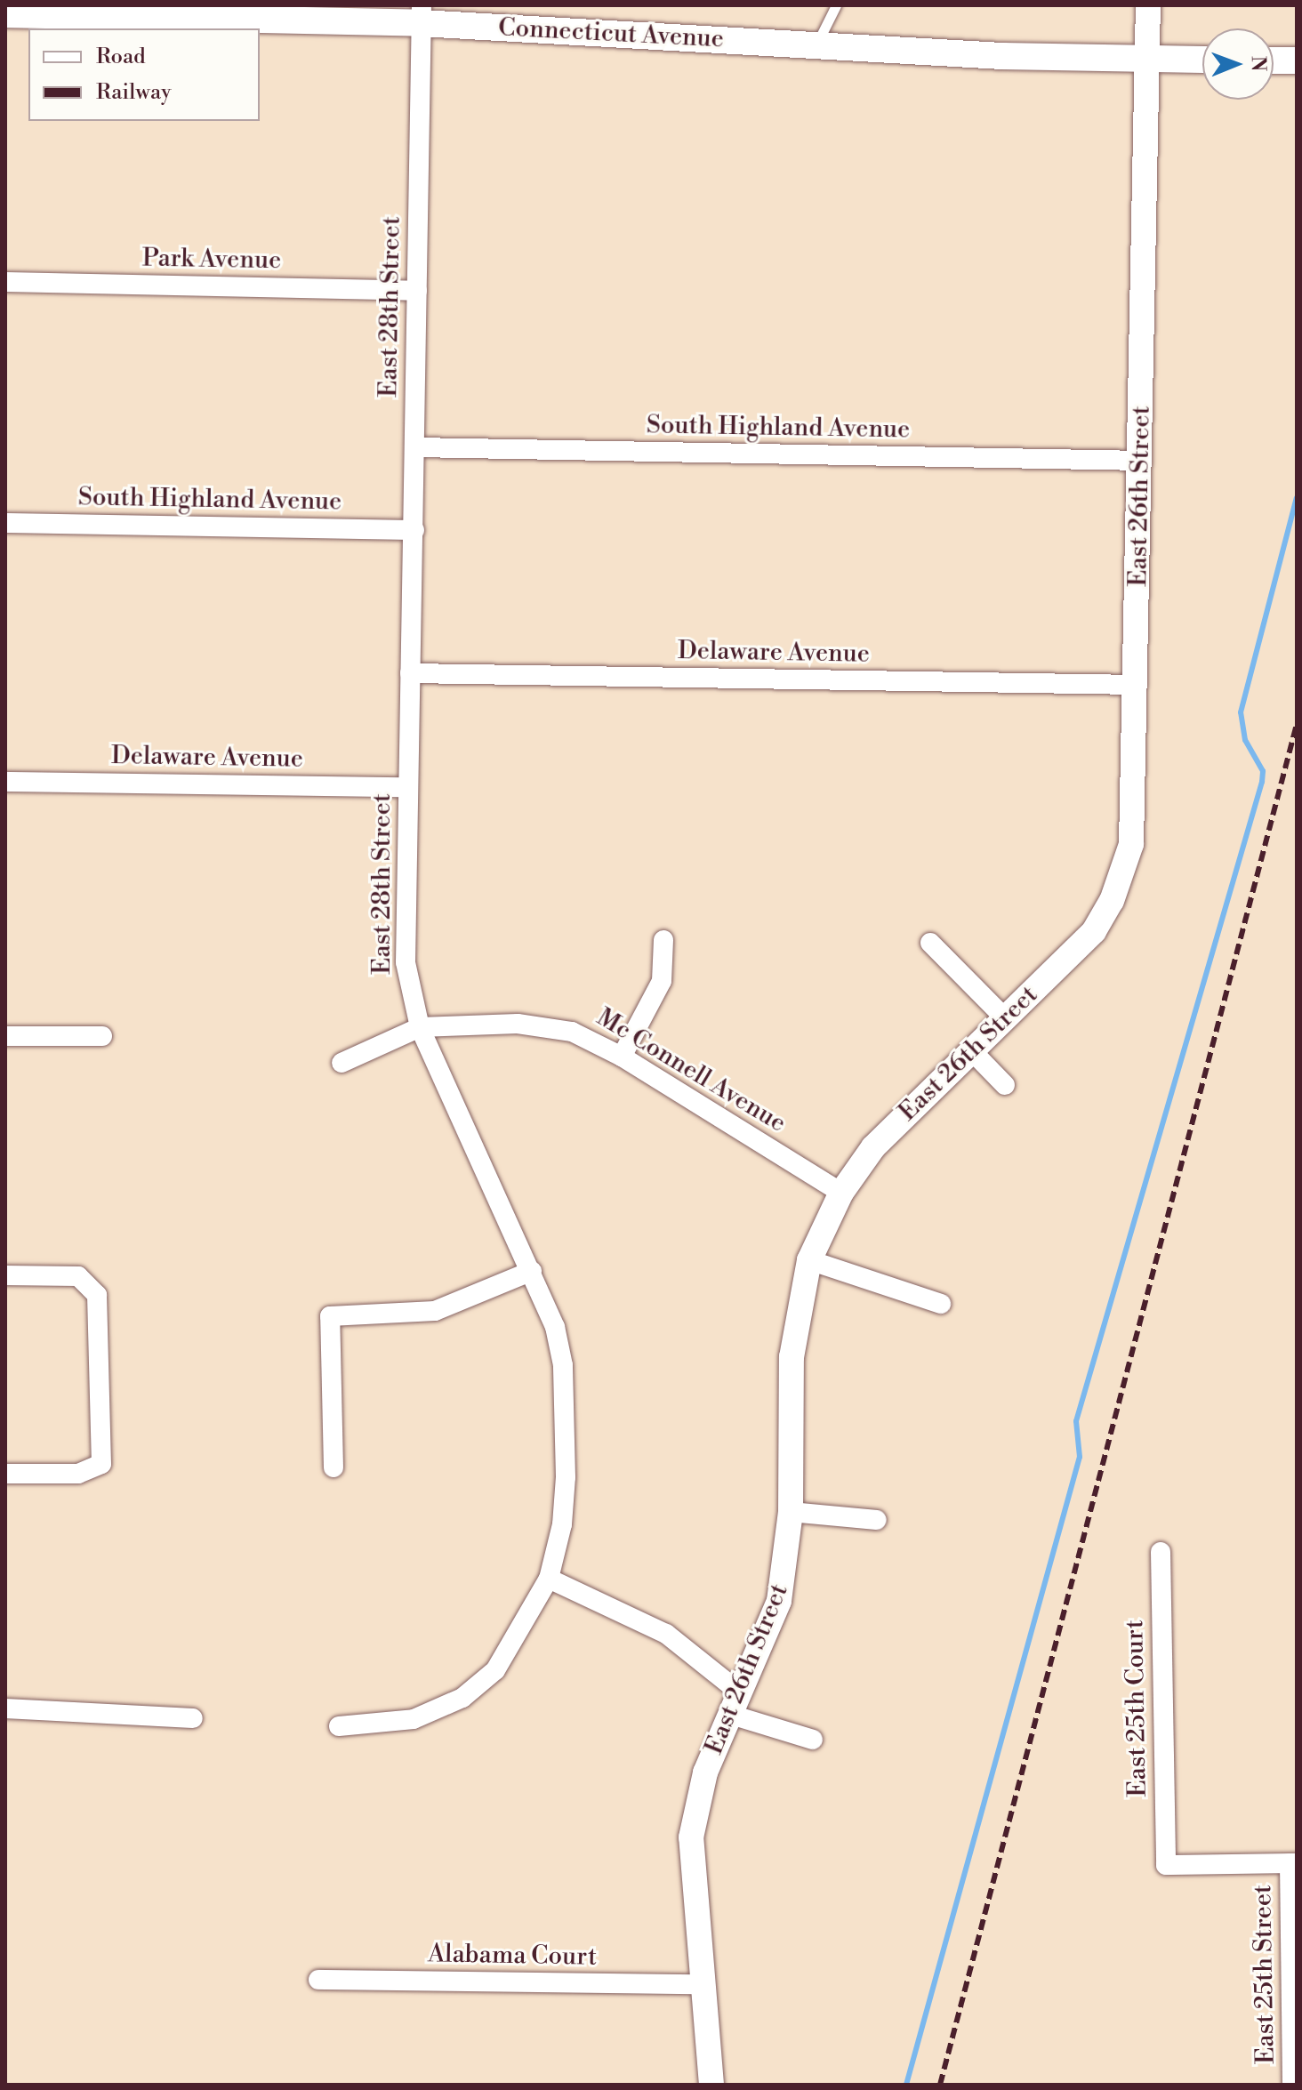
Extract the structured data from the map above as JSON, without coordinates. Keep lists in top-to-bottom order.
{
  "streets": {
    "main road": ["Connecticut Avenue"],
    "street": [
      "Park Avenue",
      "East 28th Street",
      "South Highland Avenue",
      "East 26th Street",
      "Delaware Avenue",
      "Mc Connell Avenue",
      "East 25th Court",
      "Alabama Court",
      "East 25th Street"
    ]
  },
  "crossings": [
    ["Connecticut Avenue", "East 28th Street"],
    ["Connecticut Avenue", "East 26th Street"],
    ["Park Avenue", "East 28th Street"],
    ["East 28th Street", "South Highland Avenue"],
    ["East 28th Street", "Delaware Avenue"],
    ["East 28th Street", "Mc Connell Avenue"],
    ["South Highland Avenue", "East 26th Street"],
    ["East 26th Street", "Delaware Avenue"],
    ["East 26th Street", "Mc Connell Avenue"],
    ["East 26th Street", "Alabama Court"],
    ["East 25th Court", "East 25th Street"]
  ],
  "legend": ["Road", "Railway"],
  "north": "right"
}
